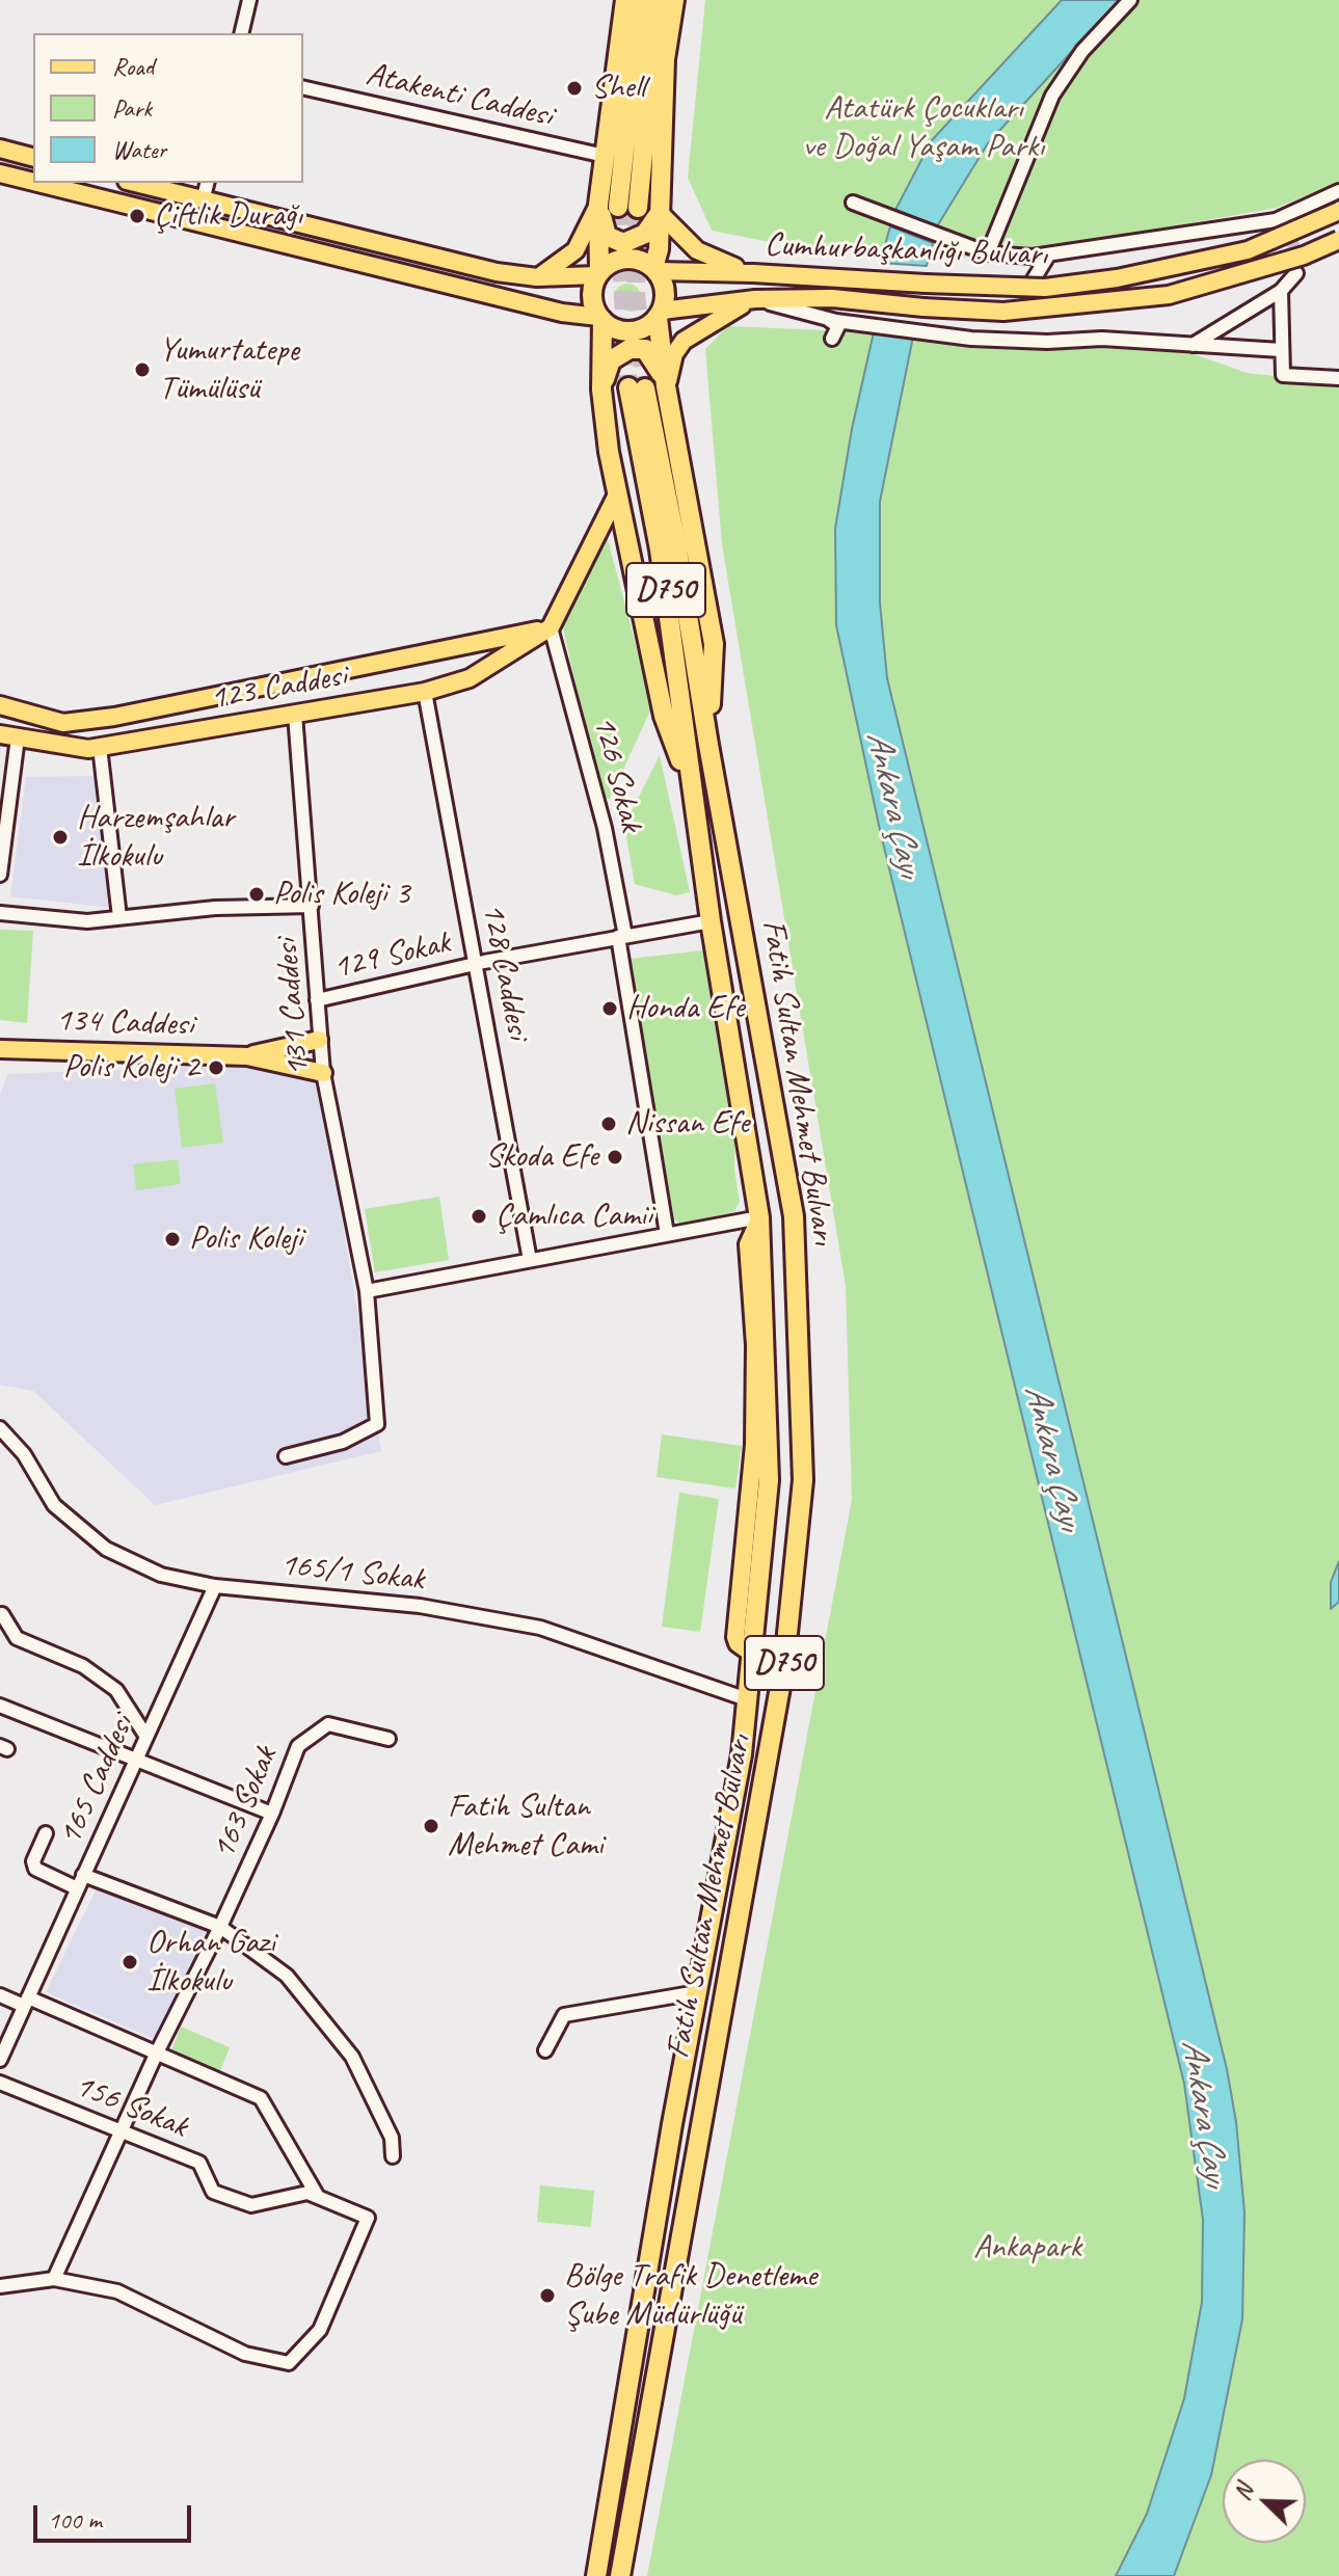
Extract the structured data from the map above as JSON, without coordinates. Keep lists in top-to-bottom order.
{
  "streets": {
    "highway": ["D750", "Fatih Sultan Mehmet Bulvarı"],
    "main road": ["Cumhurbaşkanlığı Bulvarı", "123 Caddesi", "134 Caddesi"],
    "street": [
      "Atakenti Caddesi",
      "126 Sokak",
      "129 Sokak",
      "128 Caddesi",
      "131 Caddesi",
      "165/1 Sokak",
      "165 Caddesi",
      "163 Sokak",
      "156 Sokak"
    ]
  },
  "crossings": [
    ["123 Caddesi", "126 Sokak"],
    ["123 Caddesi", "128 Caddesi"],
    ["123 Caddesi", "131 Caddesi"],
    ["126 Sokak", "129 Sokak"],
    ["129 Sokak", "128 Caddesi"],
    ["129 Sokak", "131 Caddesi"],
    ["129 Sokak", "Fatih Sultan Mehmet Bulvarı"],
    ["131 Caddesi", "134 Caddesi"],
    ["Fatih Sultan Mehmet Bulvarı", "165/1 Sokak"],
    ["165/1 Sokak", "165 Caddesi"],
    ["163 Sokak", "156 Sokak"]
  ],
  "water": ["Ankara Çayı"],
  "parks": ["Atatürk Çocukları ve Doğal Yaşam Parkı", "Ankapark"],
  "places": [
    "Shell",
    "Çiftlik Durağı",
    "Yumurtatepe Tümülüsü",
    "Harzemşahlar İlkokulu",
    "Polis Koleji 3",
    "Honda Efe",
    "Polis Koleji 2",
    "Nissan Efe",
    "Skoda Efe",
    "Çamlıca Camii",
    "Polis Koleji",
    "Fatih Sultan Mehmet Cami",
    "Orhan Gazi İlkokulu",
    "Bölge Trafik Denetleme Şube Müdürlüğü"
  ],
  "legend": ["Road", "Park", "Water"],
  "scale_bar": "100 m",
  "north": "top left"
}
